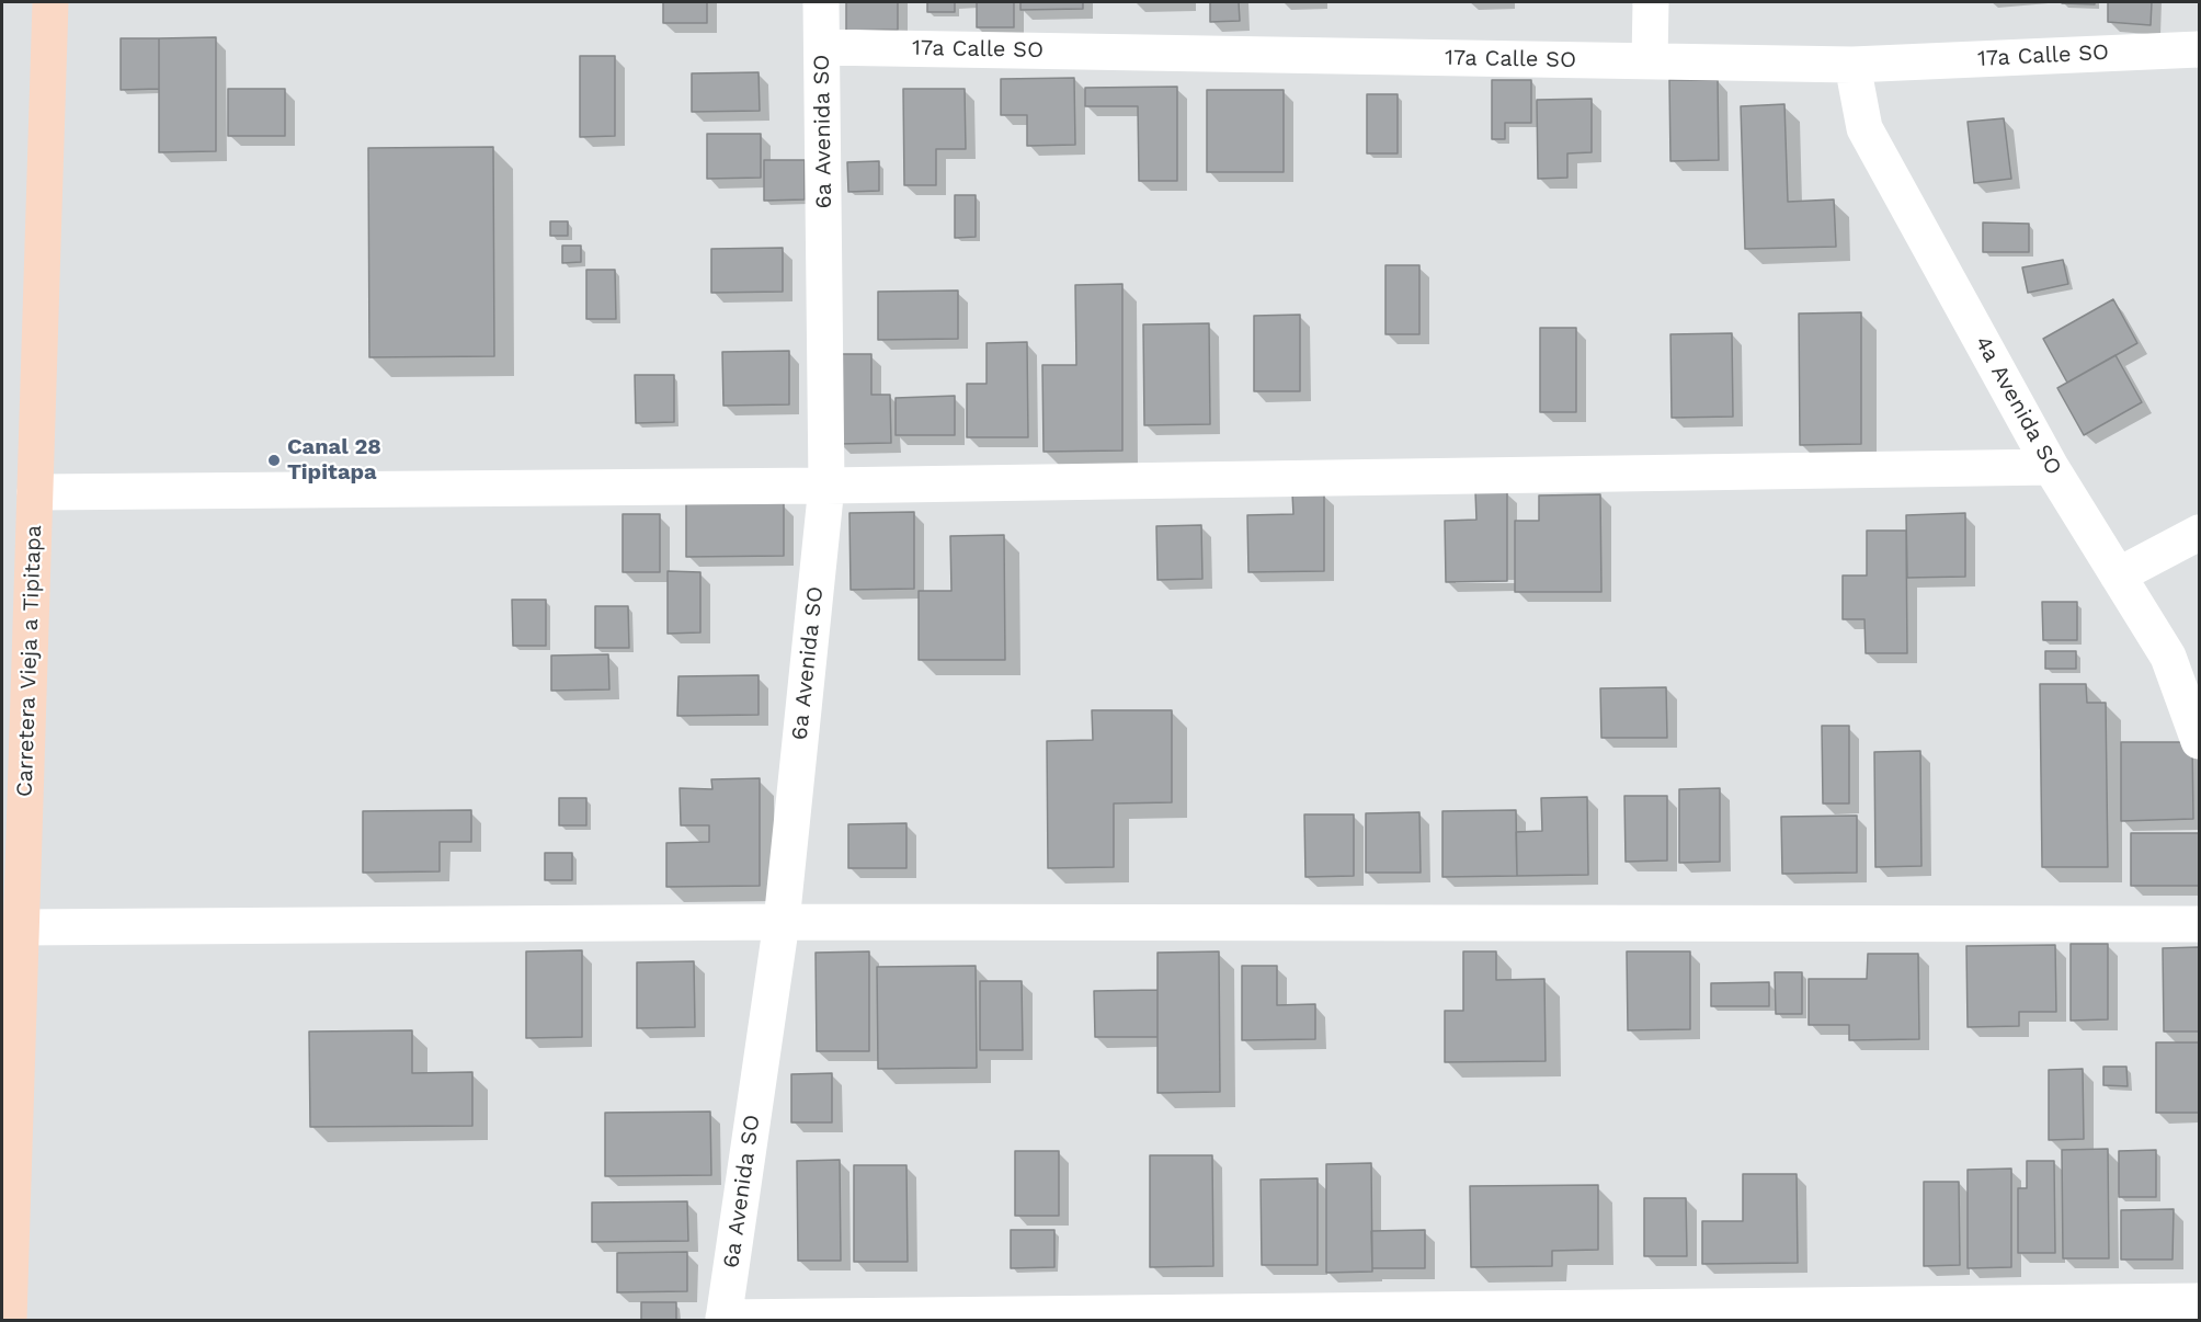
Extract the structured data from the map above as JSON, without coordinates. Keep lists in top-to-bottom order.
{
  "streets": {
    "main road": ["Carretera Vieja a Tipitapa"],
    "street": ["17a Calle SO", "6a Avenida SO", "4a Avenida SO"]
  },
  "crossings": [
    ["17a Calle SO", "6a Avenida SO"],
    ["17a Calle SO", "4a Avenida SO"]
  ],
  "places": ["Canal 28 Tipitapa"]
}
